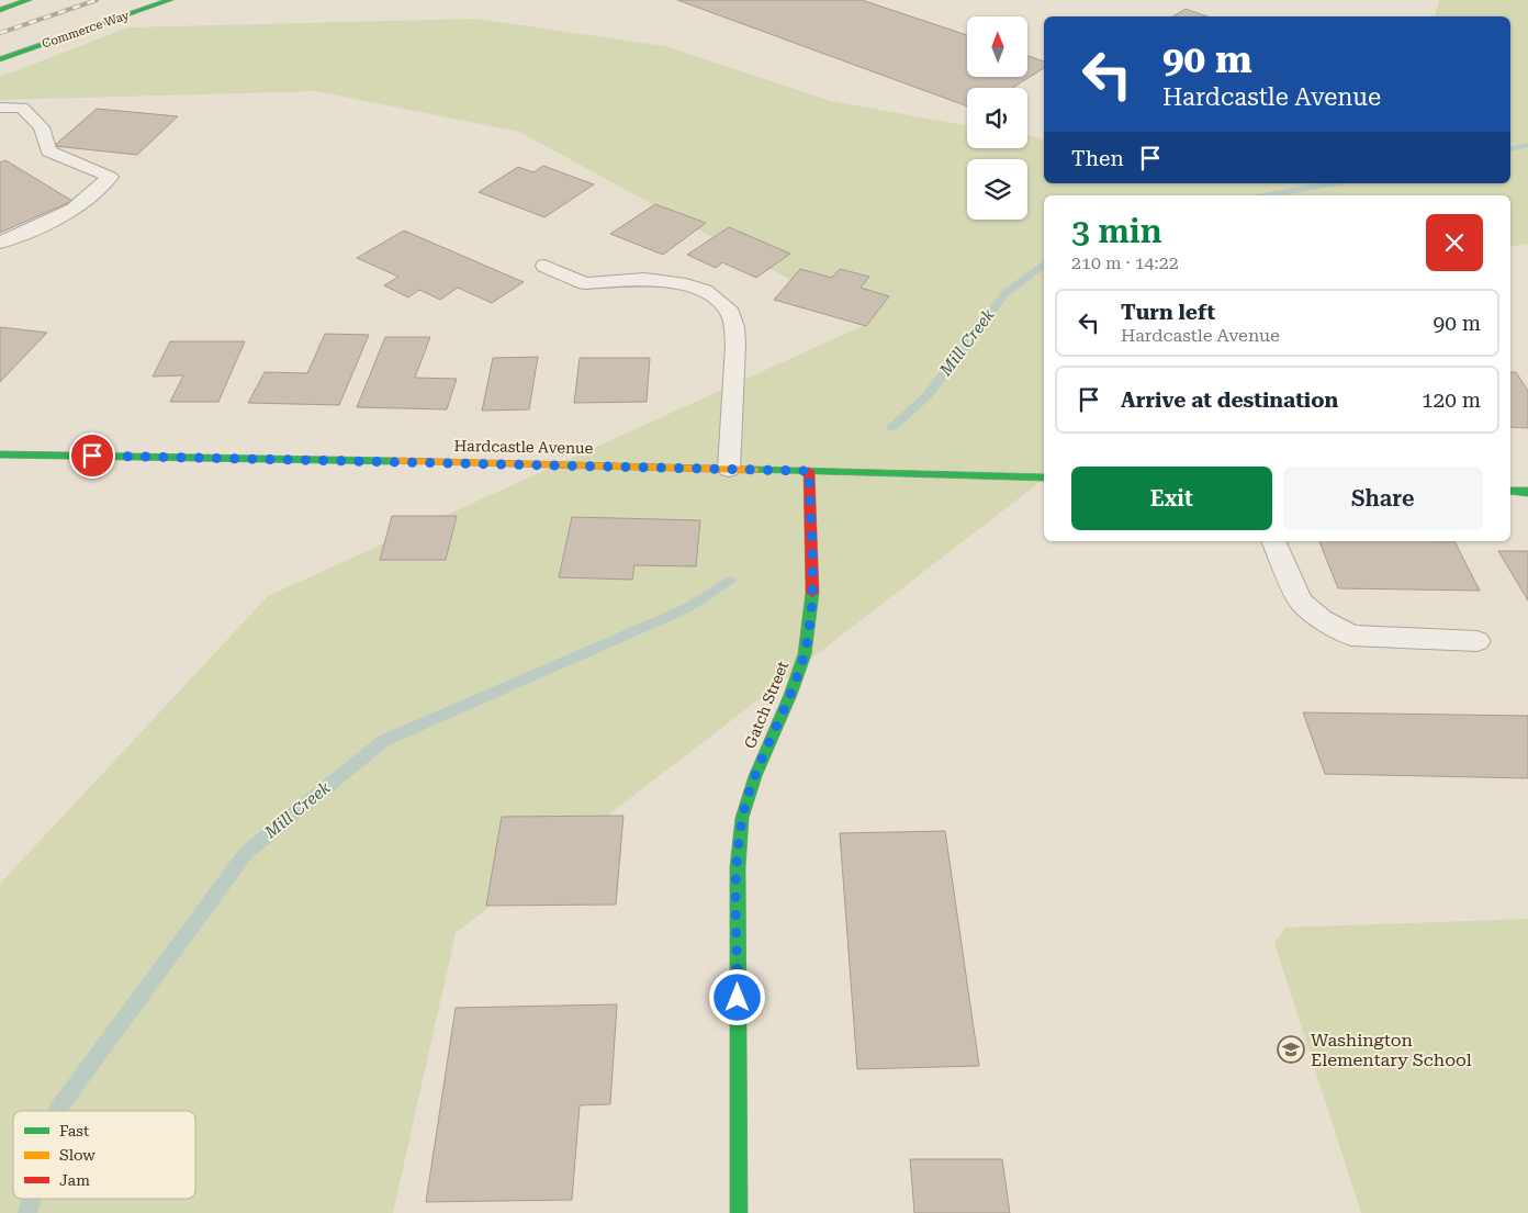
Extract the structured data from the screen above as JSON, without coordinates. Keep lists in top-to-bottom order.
{
  "streets": {
    "street": ["Commerce Way", "Hardcastle Avenue", "Gatch Street"]
  },
  "crossings": [
    ["Hardcastle Avenue", "Gatch Street"]
  ],
  "water": ["Mill Creek"],
  "places": {
    "school or university": ["Washington Elementary School"]
  },
  "legend": ["Fast", "Slow", "Jam"],
  "north": "top",
  "page": {
    "turn": ["90 m", "Hardcastle Avenue"],
    "then": "Then",
    "heading": ["3 min", "210 m · 14:22"],
    "list": [
      {
        "name": "Turn left",
        "note": "Hardcastle Avenue",
        "value": "90 m"
      },
      {
        "name": "Arrive at destination",
        "value": "120 m"
      }
    ],
    "buttons": ["Exit", "Share"]
  }
}
